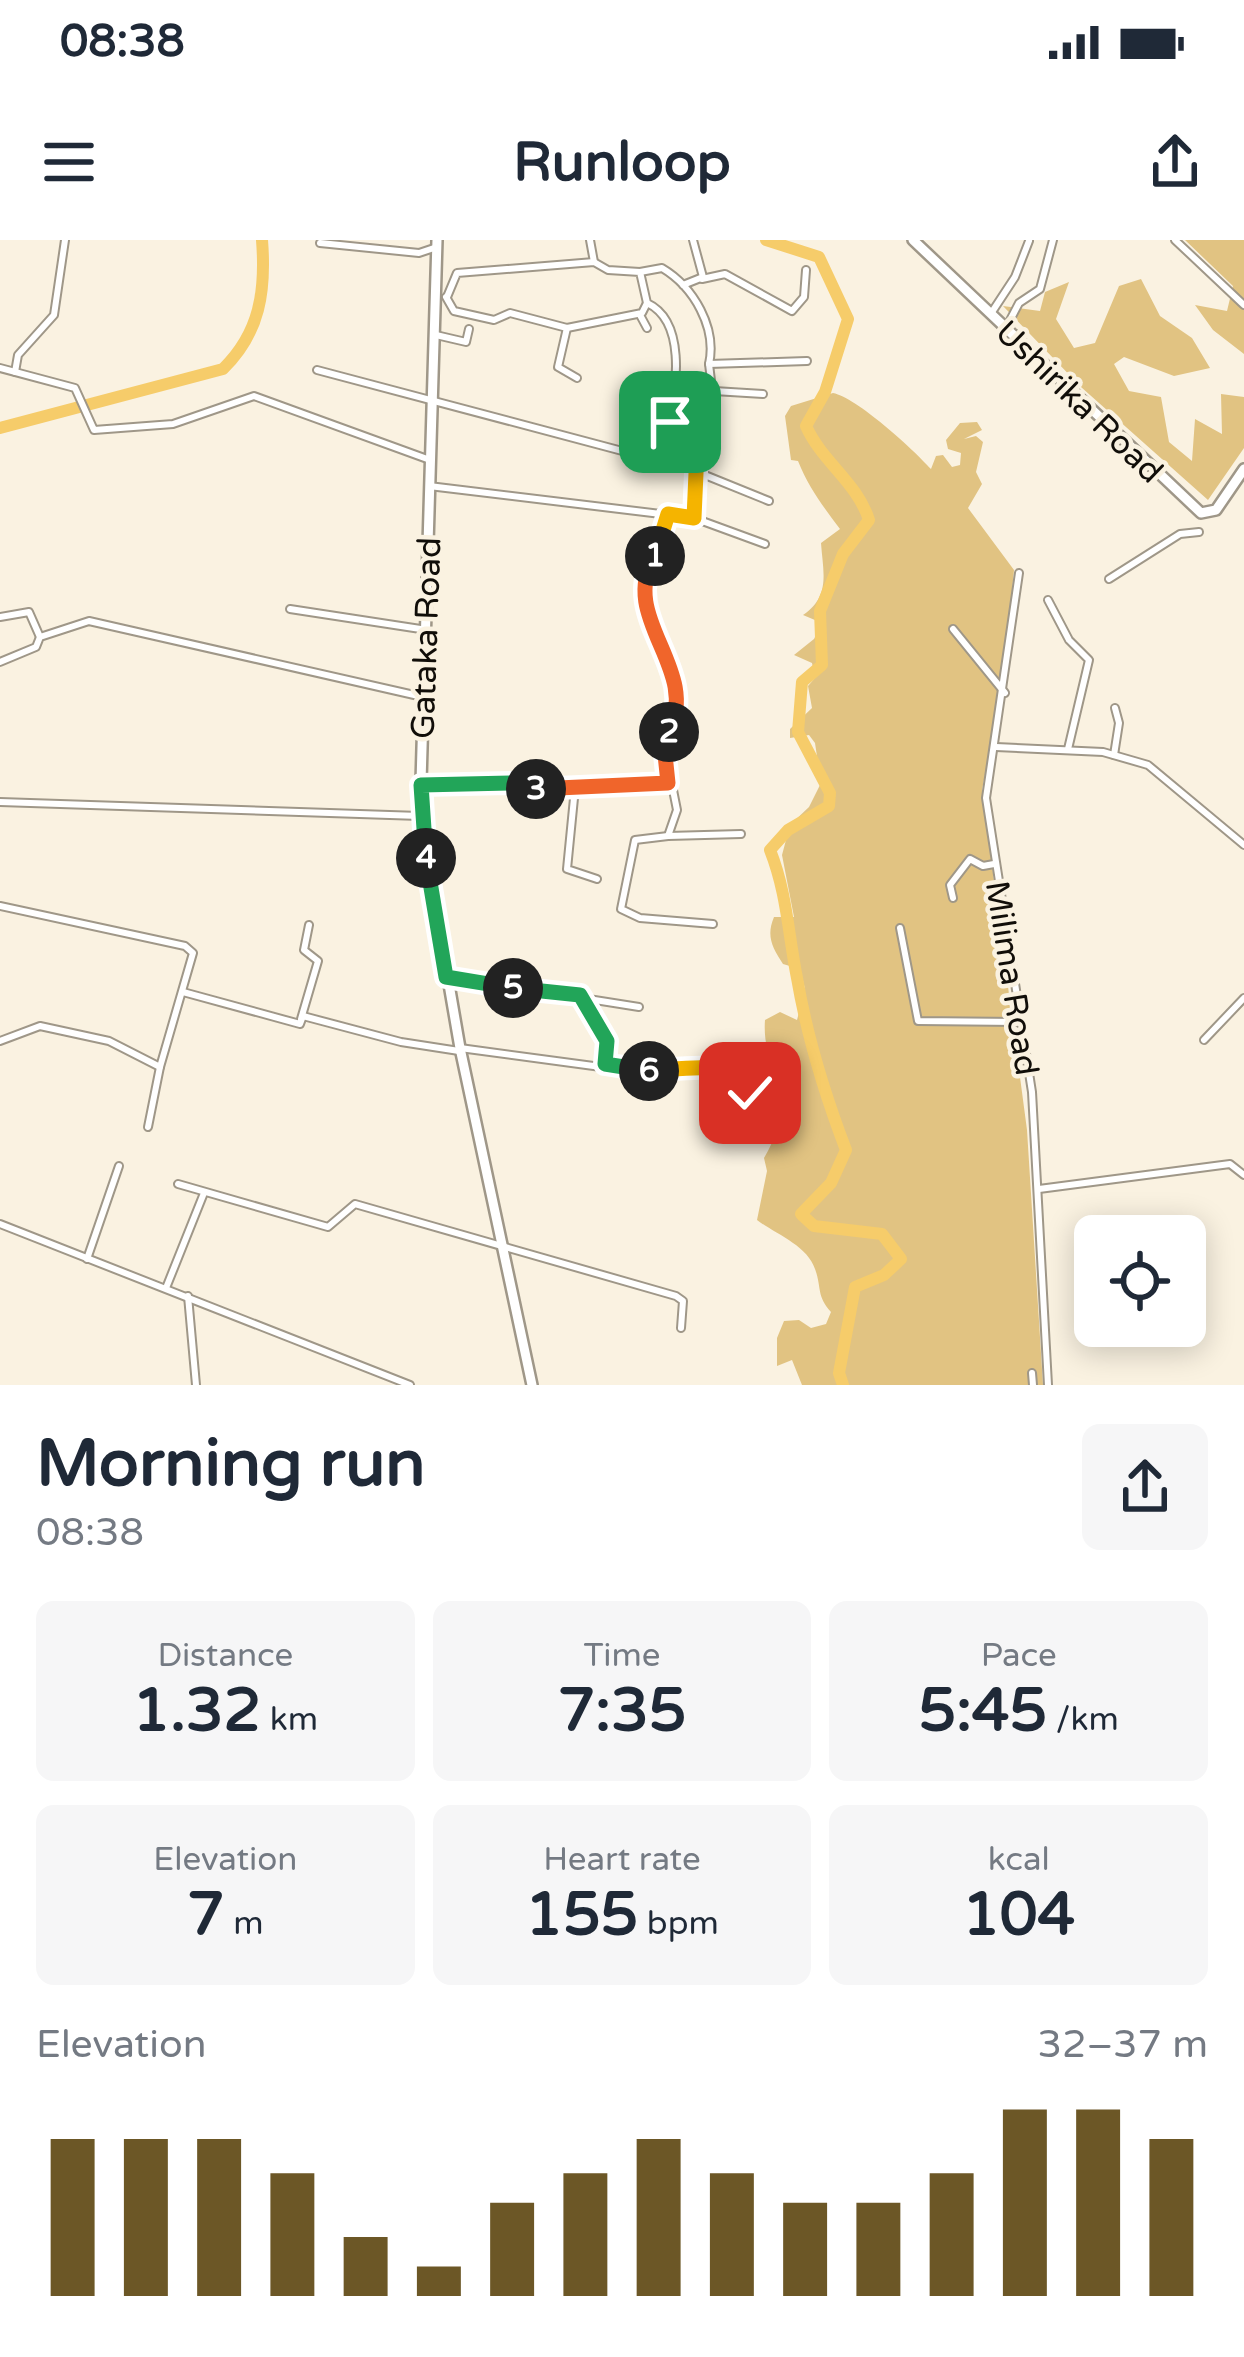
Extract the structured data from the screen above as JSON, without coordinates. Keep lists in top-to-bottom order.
{
  "streets": {
    "street": ["Ushirika Road", "Gataka Road", "Milima Road"]
  },
  "page": {
    "status": "08:38",
    "header": "Runloop",
    "pins": [
      "1",
      "2",
      "3",
      "4",
      "5",
      "6"
    ],
    "heading": ["Morning run", "08:38"],
    "stats": [
      ["Distance", "1.32 km"],
      ["Time", "7:35"],
      ["Pace", "5:45 /km"],
      ["Elevation", "7 m"],
      ["Heart rate", "155 bpm"],
      ["kcal", "104"]
    ],
    "chart": ["Elevation", "32–37 m"]
  }
}
